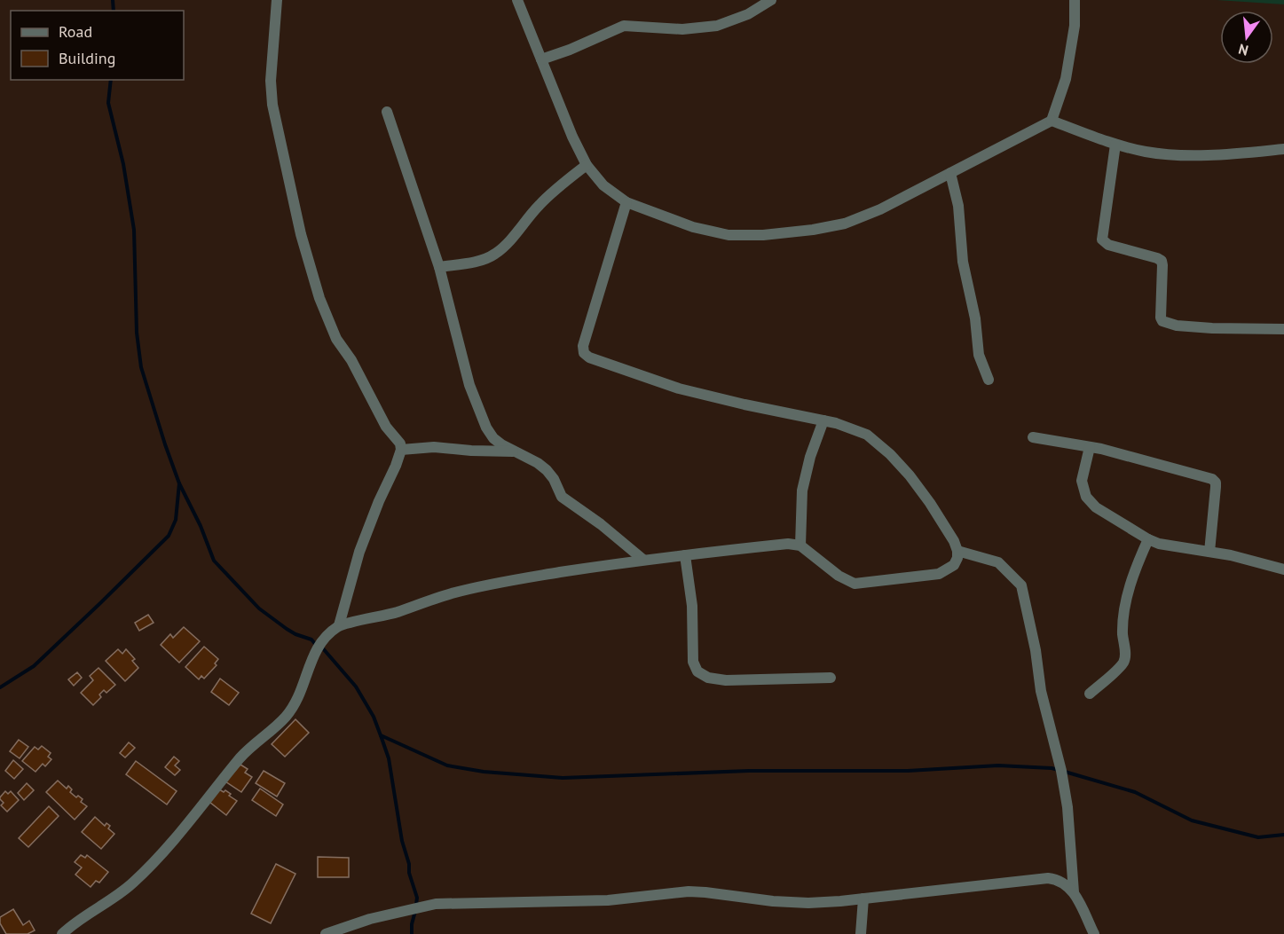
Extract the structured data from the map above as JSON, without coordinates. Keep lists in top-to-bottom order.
{
  "legend": ["Road", "Building"],
  "north": "bottom"
}
